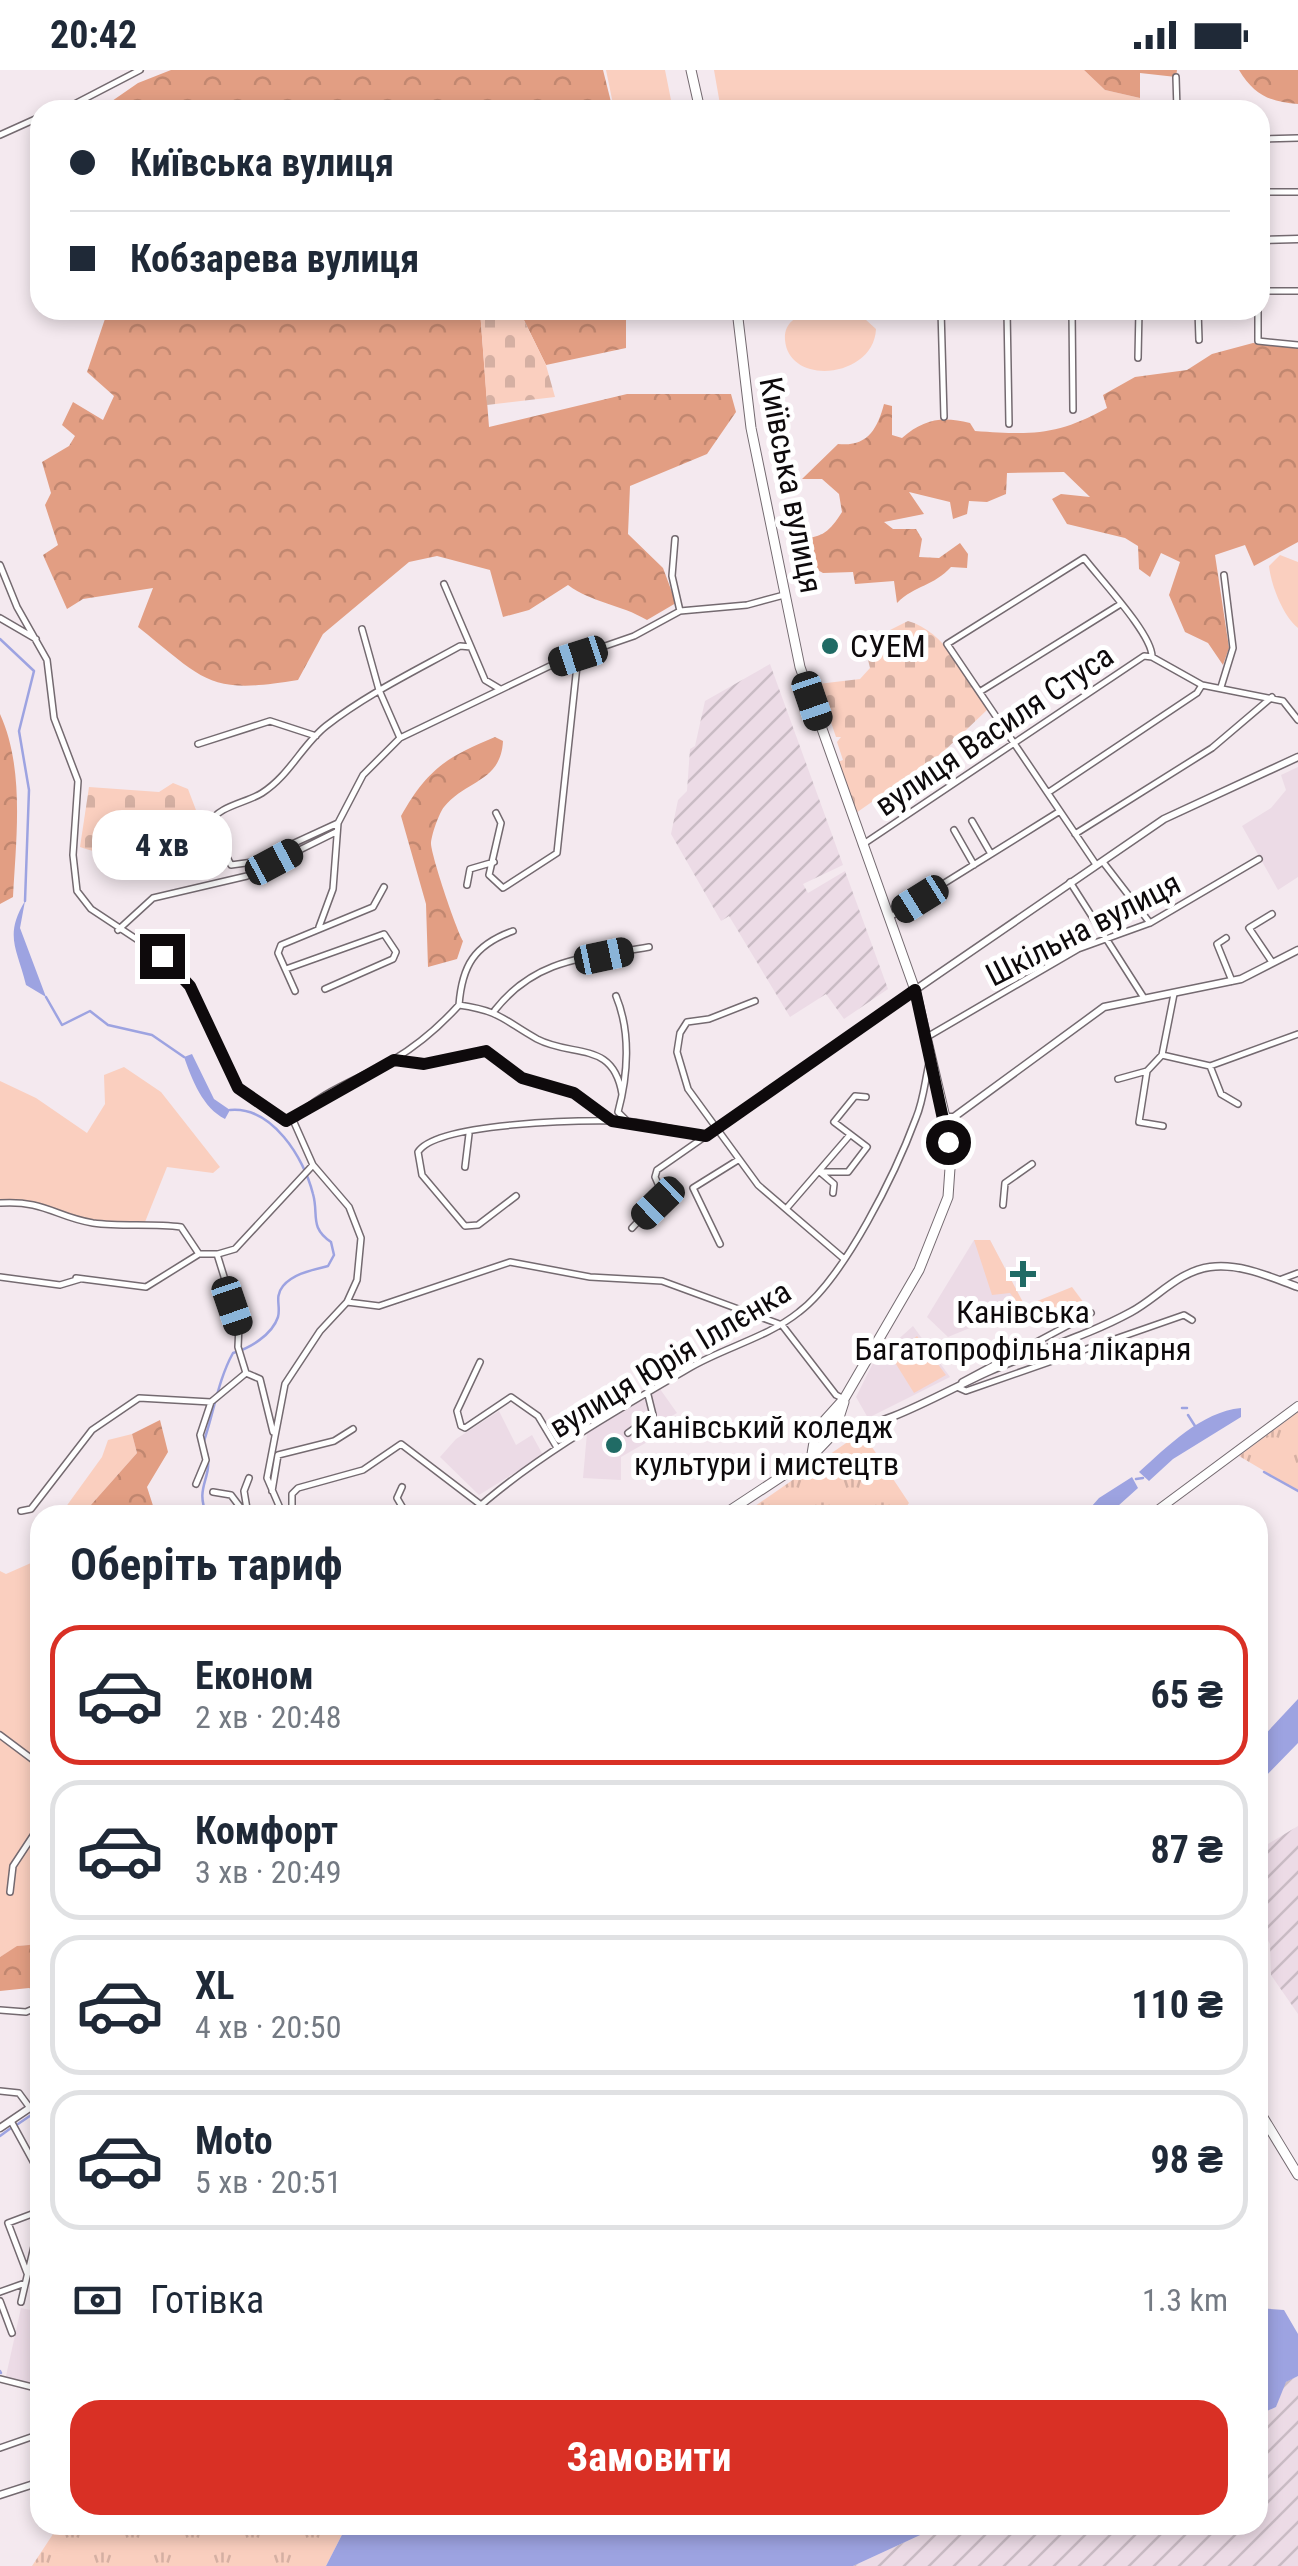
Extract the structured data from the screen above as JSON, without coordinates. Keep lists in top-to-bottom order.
{
  "streets": {
    "main road": ["Київська вулиця"],
    "street": ["вулиця Василя Стуса", "Шкільна вулиця", "вулиця Юрія Іллєнка"]
  },
  "crossings": [
    ["Київська вулиця", "вулиця Василя Стуса"],
    ["Київська вулиця", "Шкільна вулиця"],
    ["Київська вулиця", "вулиця Юрія Іллєнка"]
  ],
  "places": {
    "other": ["СУЕМ", "Канівський коледж культури і мистецтв"],
    "health": ["Канівська Багатопрофільна лікарня"]
  },
  "page": {
    "status": "20:42",
    "banner": ["Київська вулиця", "Кобзарева вулиця"],
    "bubble": "4 хв",
    "heading": "Оберіть тариф",
    "list": [
      {
        "name": "Економ",
        "note": "2 хв · 20:48",
        "value": "65 ₴"
      },
      {
        "name": "Комфорт",
        "note": "3 хв · 20:49",
        "value": "87 ₴"
      },
      {
        "name": "XL",
        "note": "4 хв · 20:50",
        "value": "110 ₴"
      },
      {
        "name": "Moto",
        "note": "5 хв · 20:51",
        "value": "98 ₴"
      }
    ],
    "pay": ["Готівка", "1.3 km"],
    "buttons": "Замовити"
  }
}
